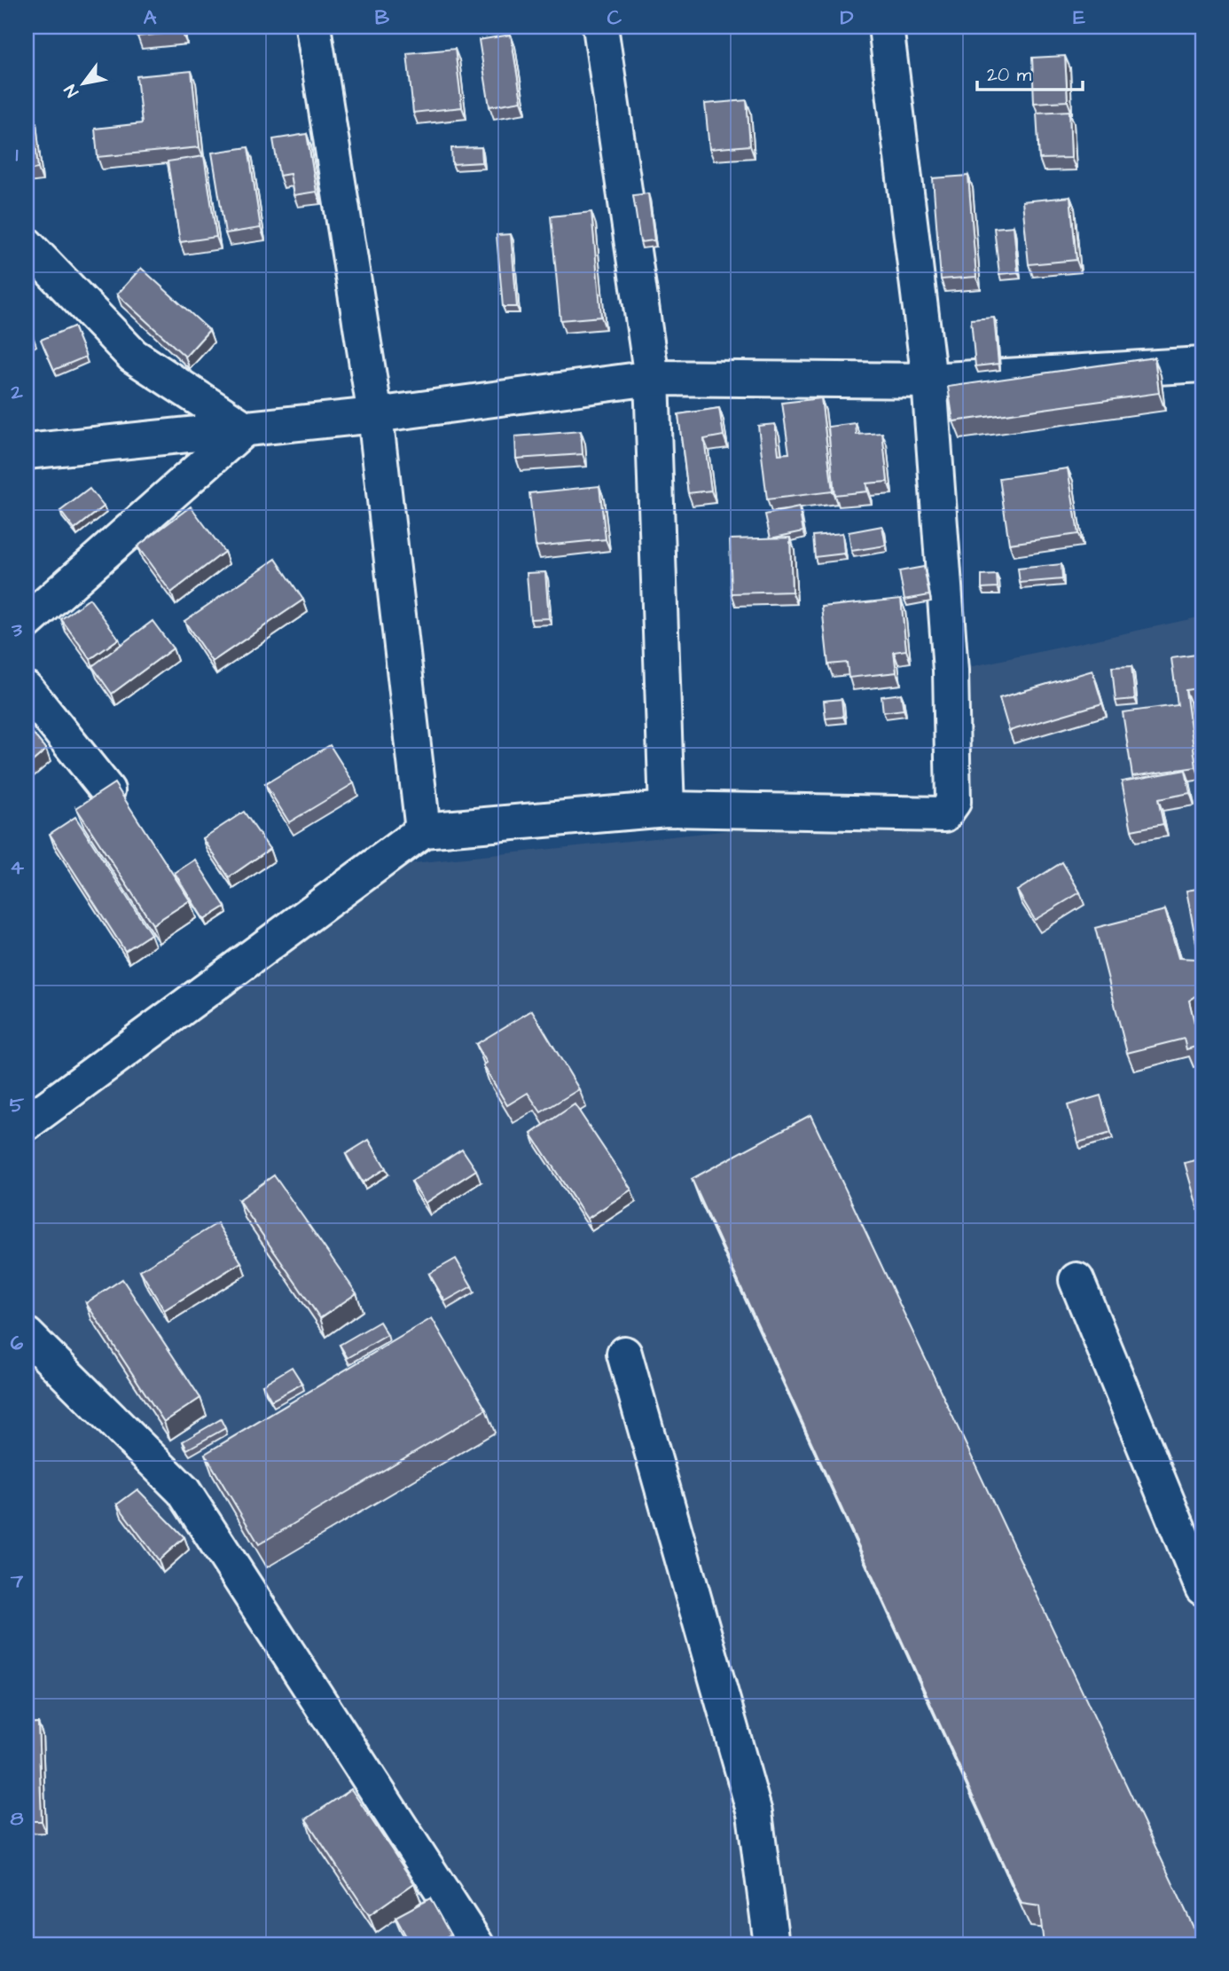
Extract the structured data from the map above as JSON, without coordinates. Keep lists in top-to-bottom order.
{
  "scale_bar": "20 m",
  "north": "bottom left",
  "grid": {
    "columns": [
      "A",
      "B",
      "C",
      "D",
      "E"
    ],
    "rows": [
      "1",
      "2",
      "3",
      "4",
      "5",
      "6",
      "7",
      "8"
    ]
  }
}
